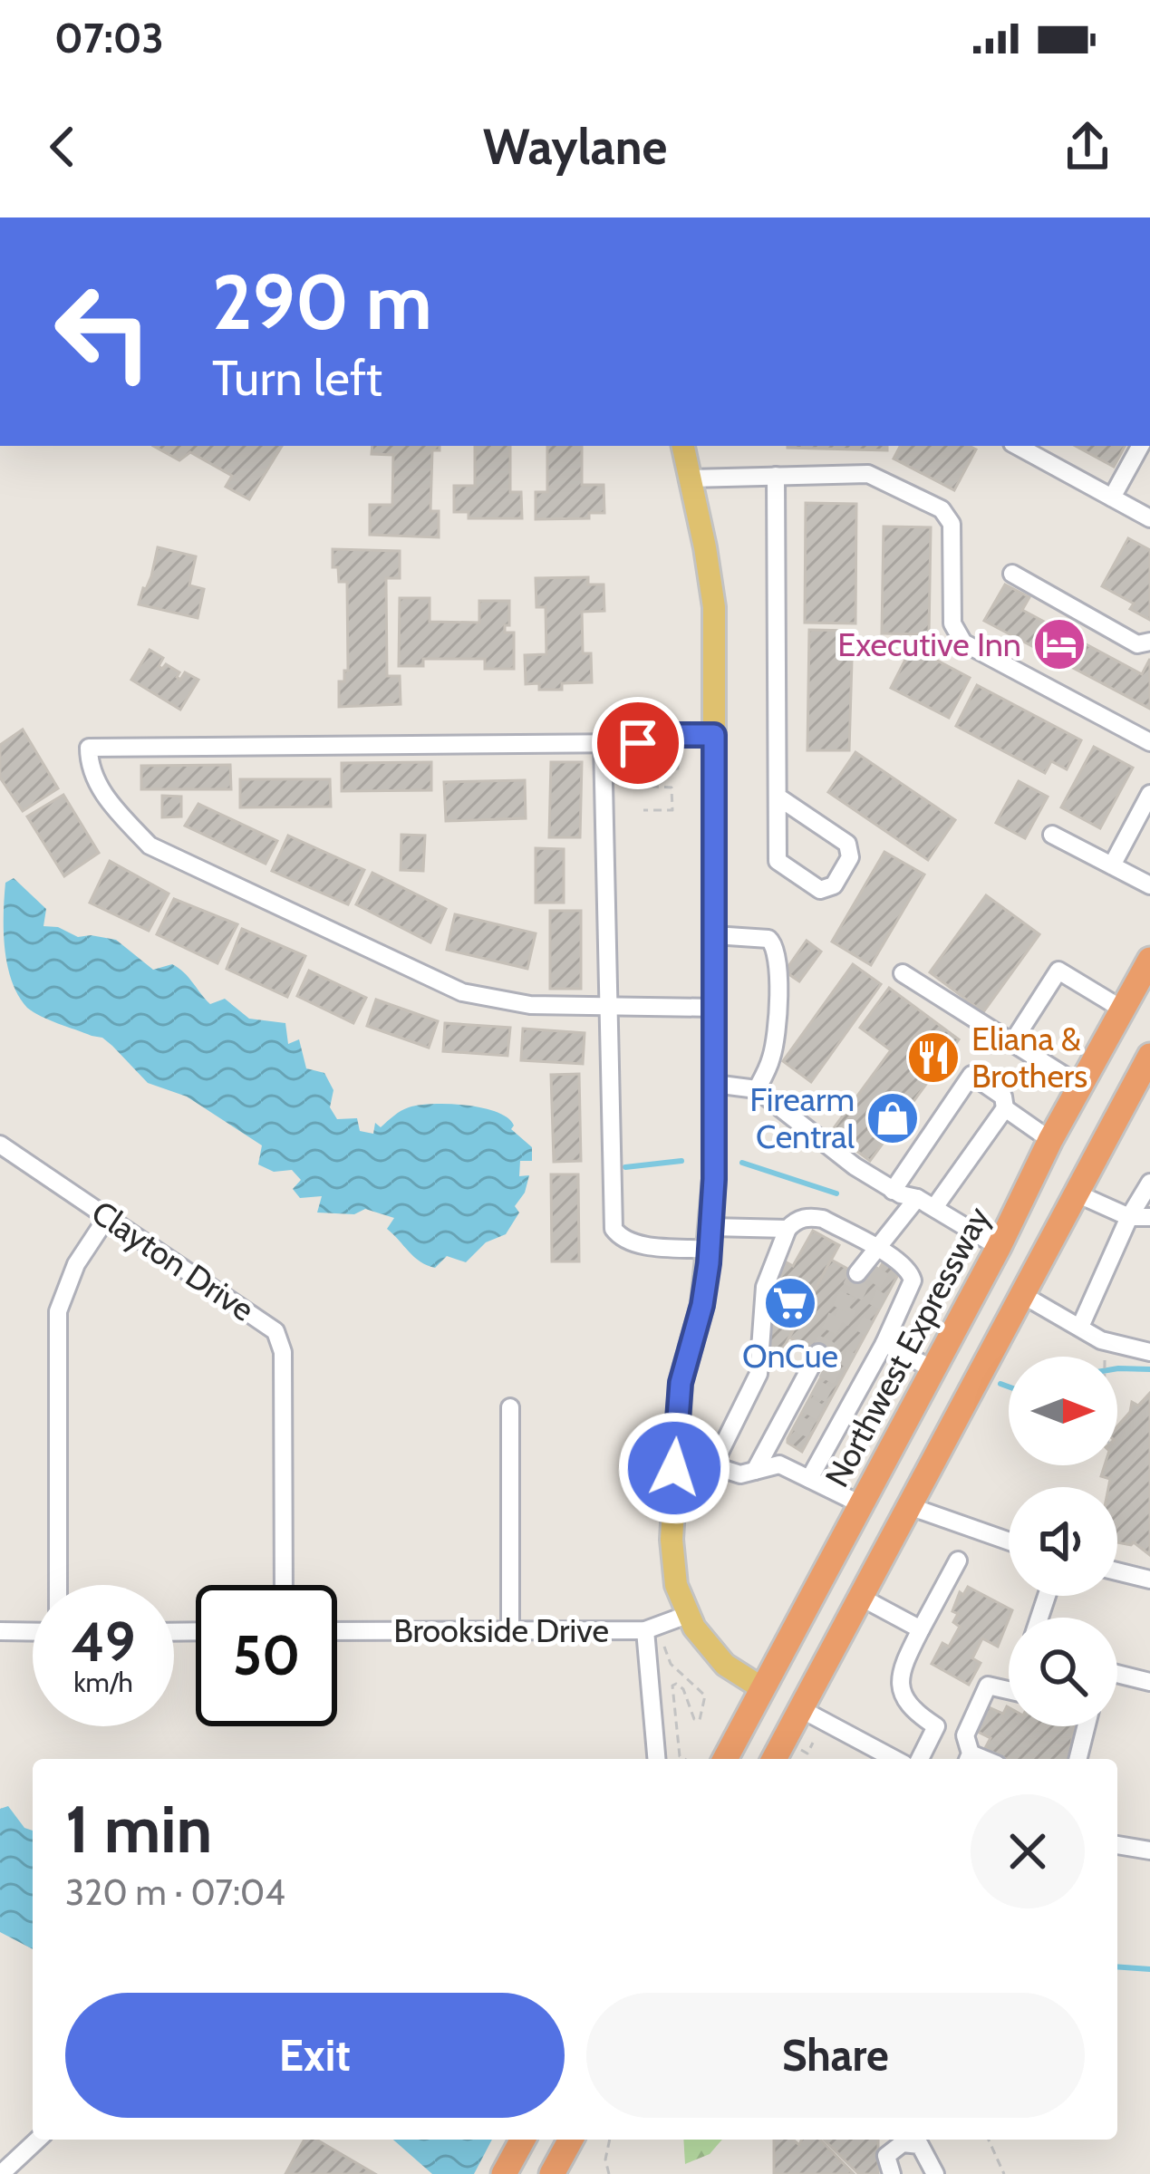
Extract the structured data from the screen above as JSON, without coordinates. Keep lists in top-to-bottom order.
{
  "streets": {
    "highway": ["Northwest Expressway"],
    "street": ["Clayton Drive", "Brookside Drive"]
  },
  "places": {
    "hotel": ["Executive Inn"],
    "restaurant": ["Eliana & Brothers"],
    "shop": ["Firearm Central"],
    "supermarket": ["OnCue"]
  },
  "north": "right",
  "page": {
    "status": "07:03",
    "header": "Waylane",
    "turn": ["290 m", "Turn left"],
    "speed": "49 km/h",
    "limit": "50",
    "heading": ["1 min", "320 m · 07:04"],
    "buttons": ["Exit", "Share"]
  }
}
